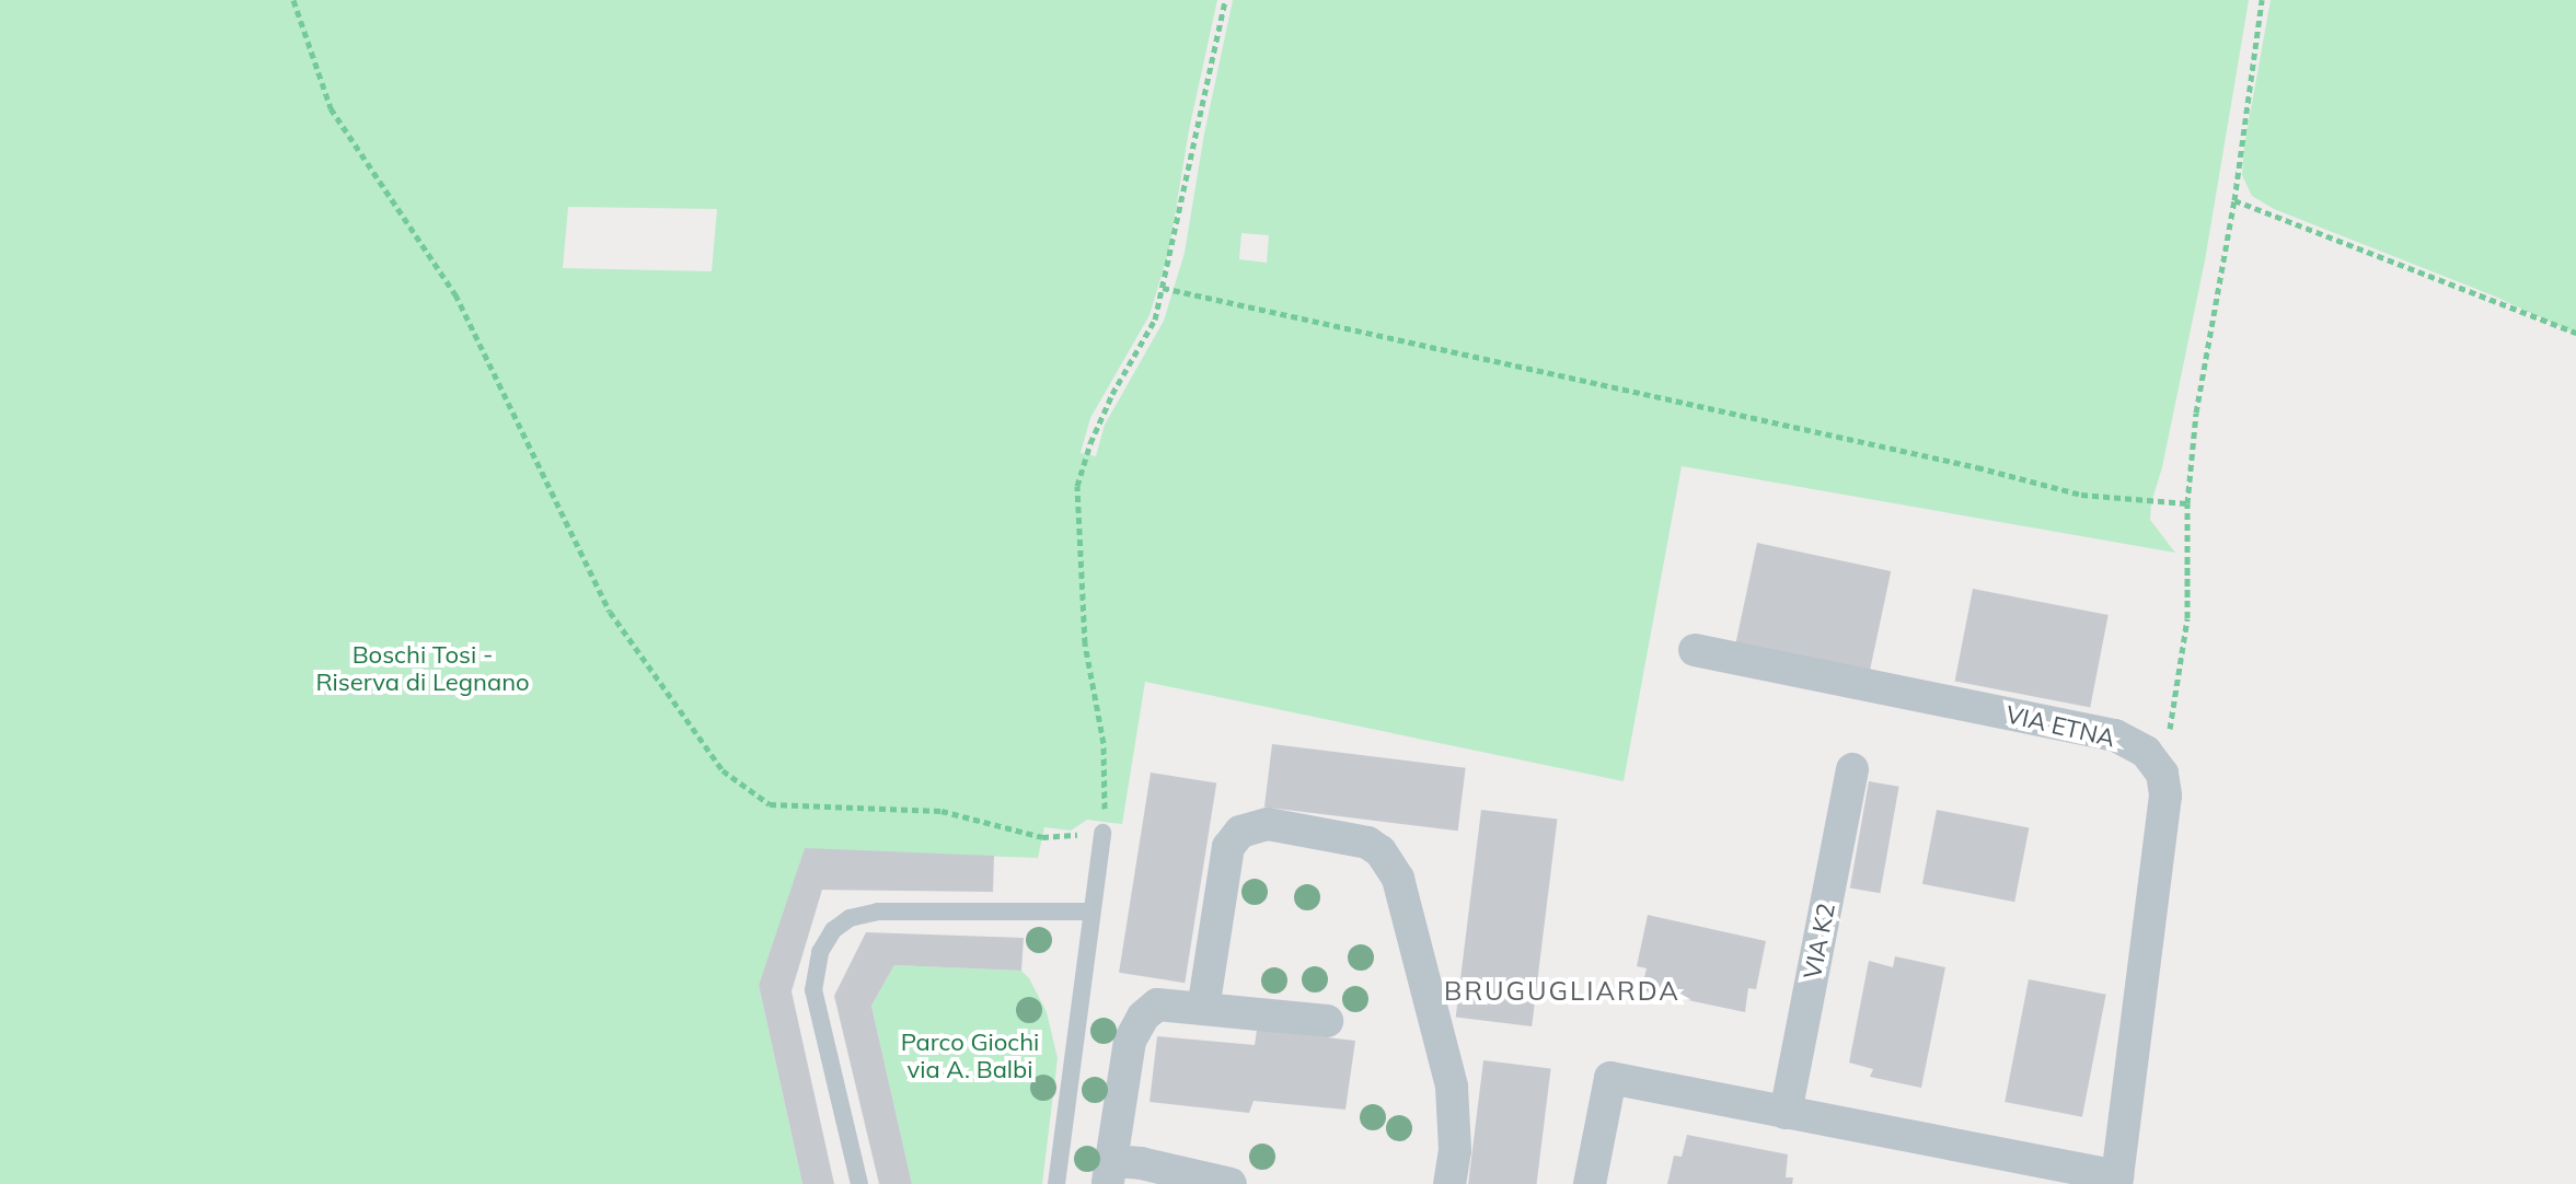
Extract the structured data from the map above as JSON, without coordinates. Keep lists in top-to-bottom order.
{
  "streets": {
    "street": ["VIA ETNA", "VIA K2"]
  },
  "districts": ["BRUGUGLIARDA"],
  "parks": ["Boschi Tosi - Riserva di Legnano", "Parco Giochi via A. Balbi"]
}
